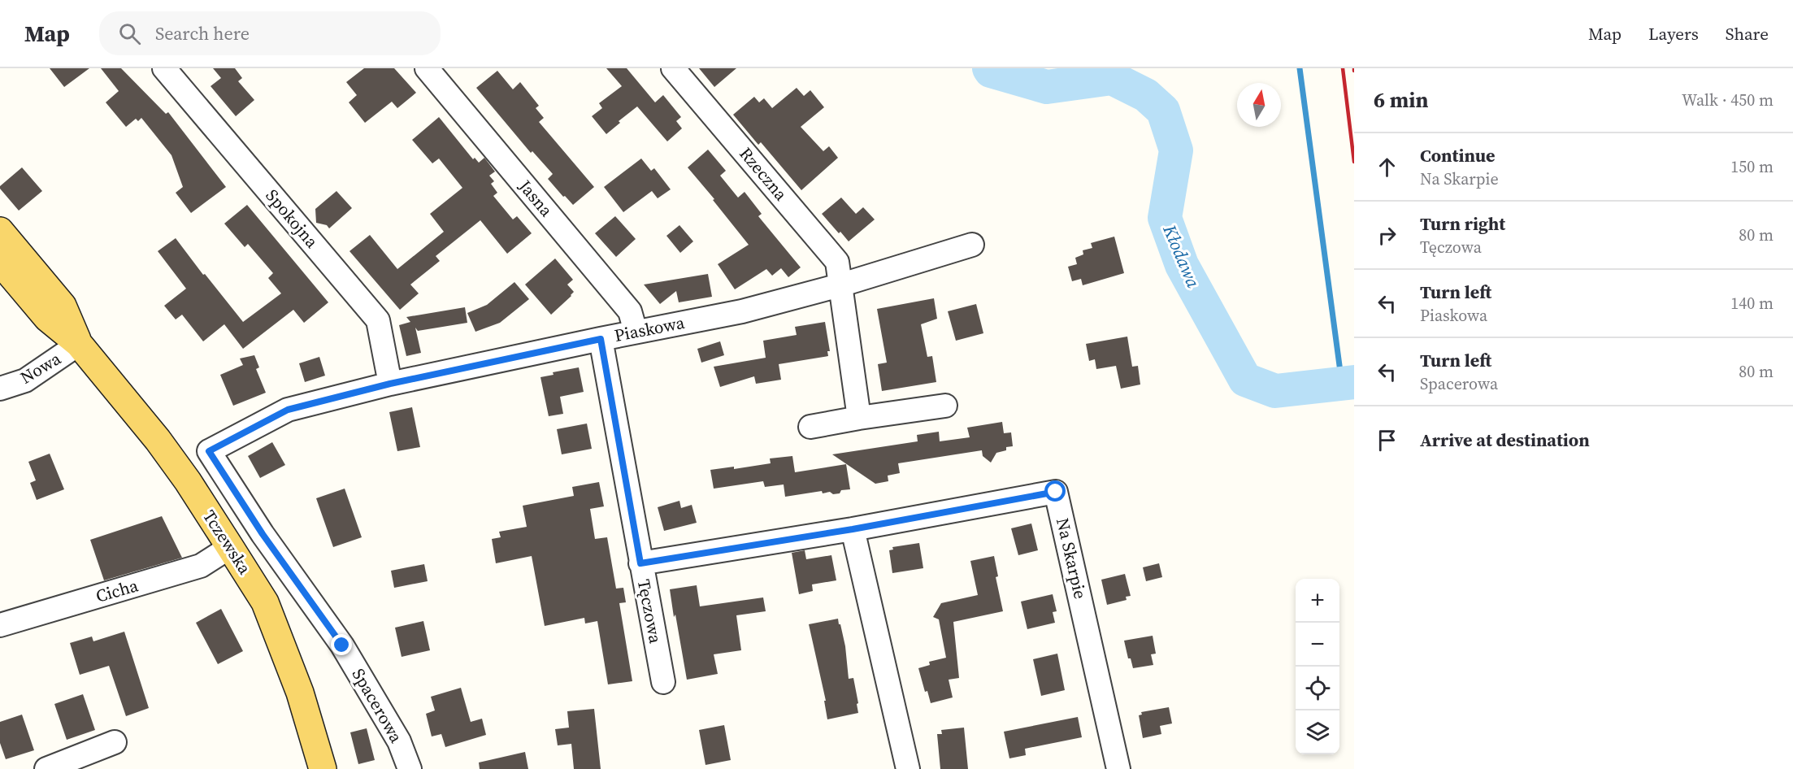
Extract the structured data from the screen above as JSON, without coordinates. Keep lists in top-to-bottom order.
{
  "streets": {
    "main road": ["Tczewska"],
    "street": [
      "Rzeczna",
      "Jasna",
      "Spokojna",
      "Piaskowa",
      "Nowa",
      "Na Skarpie",
      "Cicha",
      "Tęczowa",
      "Spacerowa"
    ]
  },
  "crossings": [
    ["Rzeczna", "Piaskowa"],
    ["Jasna", "Piaskowa"],
    ["Spokojna", "Piaskowa"],
    ["Piaskowa", "Tęczowa"],
    ["Piaskowa", "Spacerowa"],
    ["Nowa", "Tczewska"],
    ["Tczewska", "Cicha"],
    ["Na Skarpie", "Tęczowa"]
  ],
  "water": ["Kłodawa"],
  "north": "top",
  "page": {
    "header": "Map",
    "search": "Search here",
    "nav": ["Map", "Layers", "Share"],
    "heading": ["6 min", "Walk · 450 m"],
    "list": [
      ["Continue", "Na Skarpie", "150 m"],
      ["Turn right", "Tęczowa", "80 m"],
      ["Turn left", "Piaskowa", "140 m"],
      ["Turn left", "Spacerowa", "80 m"],
      "Arrive at destination"
    ],
    "map_buttons": ["+", "−"]
  }
}
